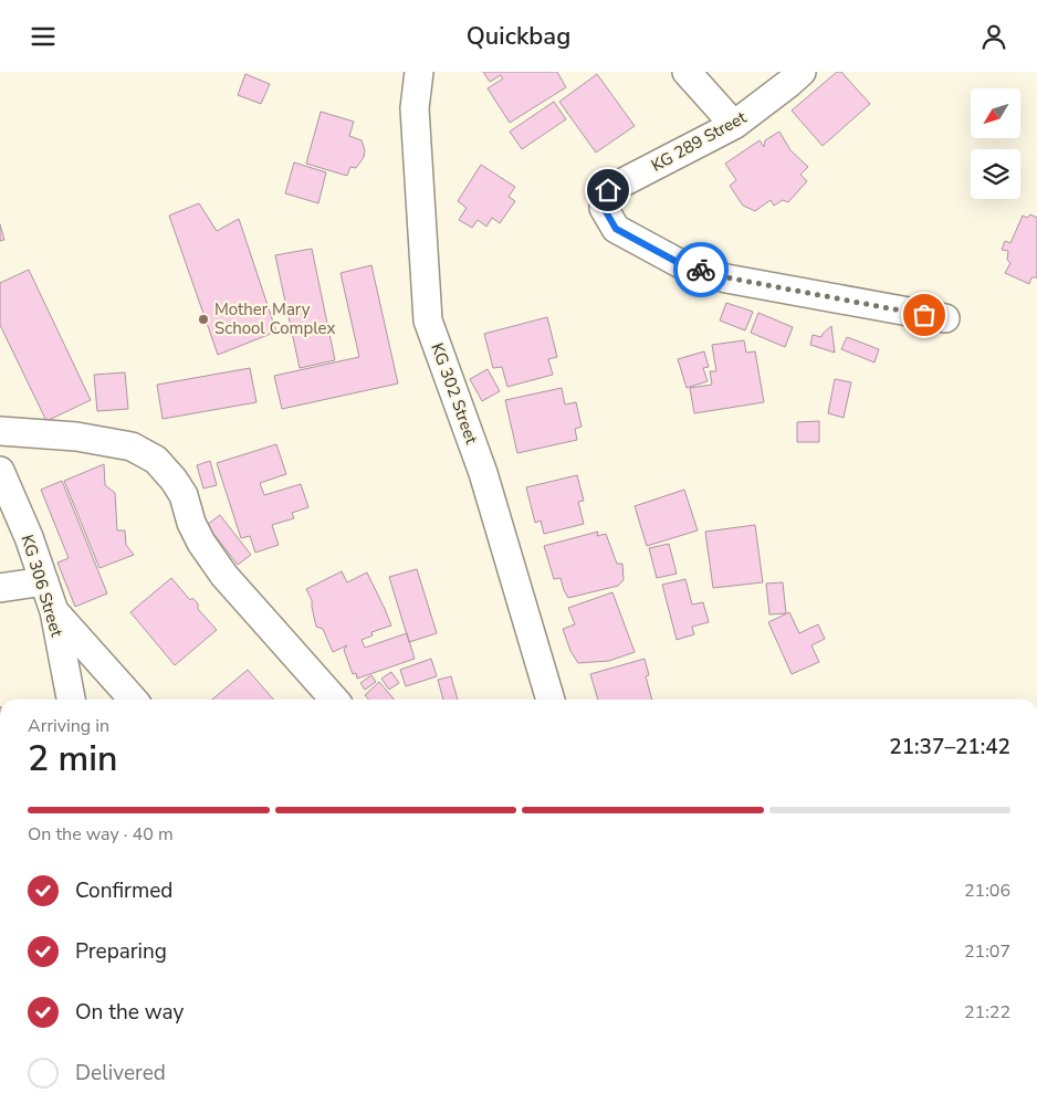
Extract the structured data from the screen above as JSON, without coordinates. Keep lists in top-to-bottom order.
{
  "streets": {
    "street": ["KG 289 Street", "KG 302 Street", "KG 306 Street"]
  },
  "places": ["Mother Mary School Complex"],
  "north": "bottom left",
  "page": {
    "header": "Quickbag",
    "heading": ["2 min", "Arriving in", "21:37–21:42"],
    "bar": "On the way · 40 m",
    "list": [
      ["Confirmed", "21:06"],
      ["Preparing", "21:07"],
      ["On the way", "21:22"],
      "Delivered"
    ]
  }
}
